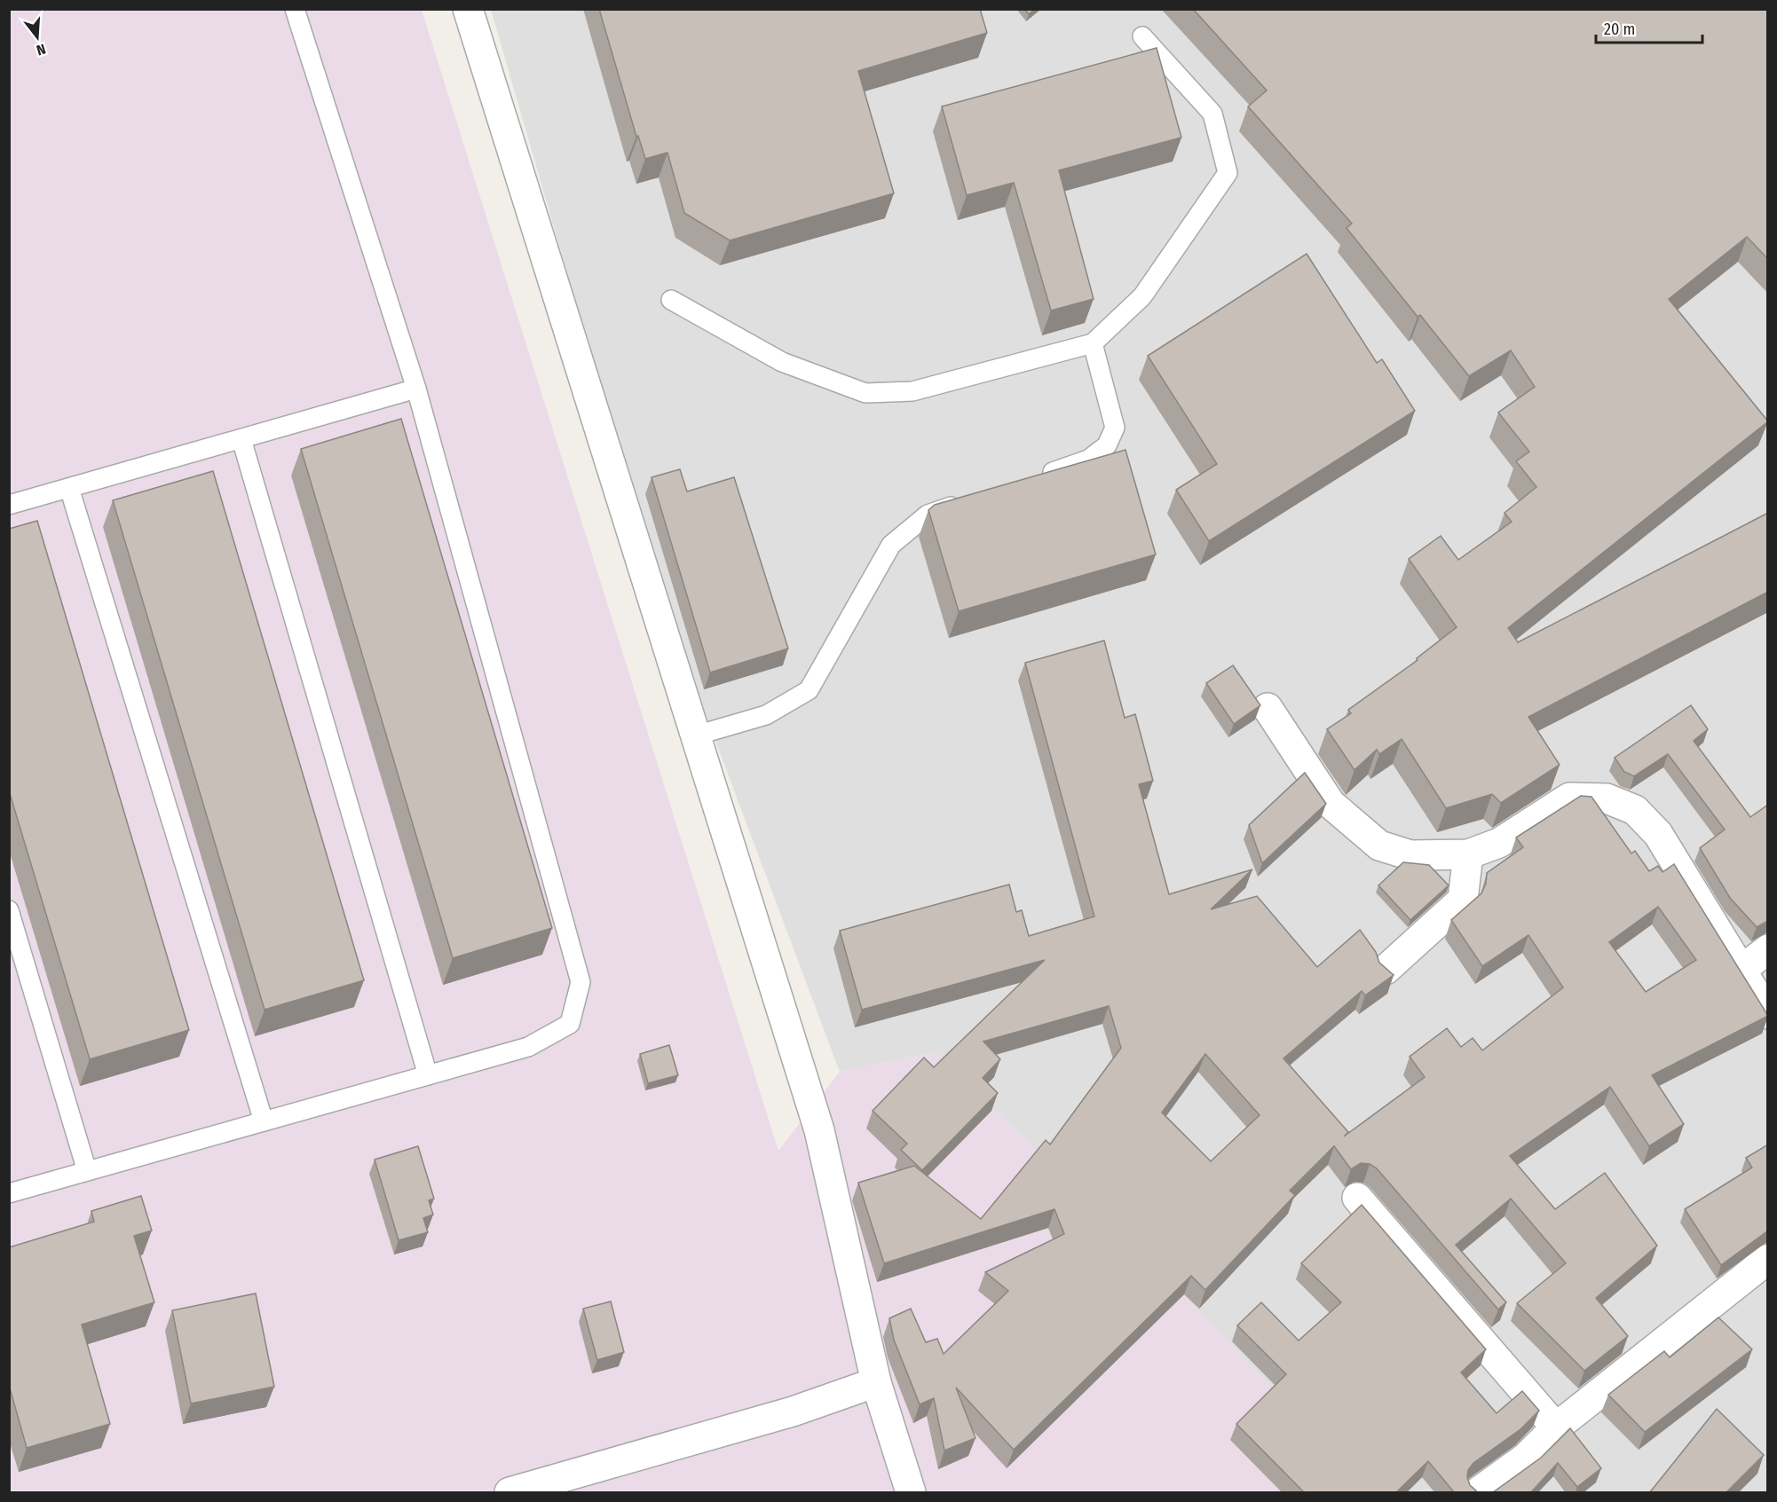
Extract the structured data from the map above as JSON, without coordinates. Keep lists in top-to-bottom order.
{
  "scale_bar": "20 m",
  "north": "bottom"
}
